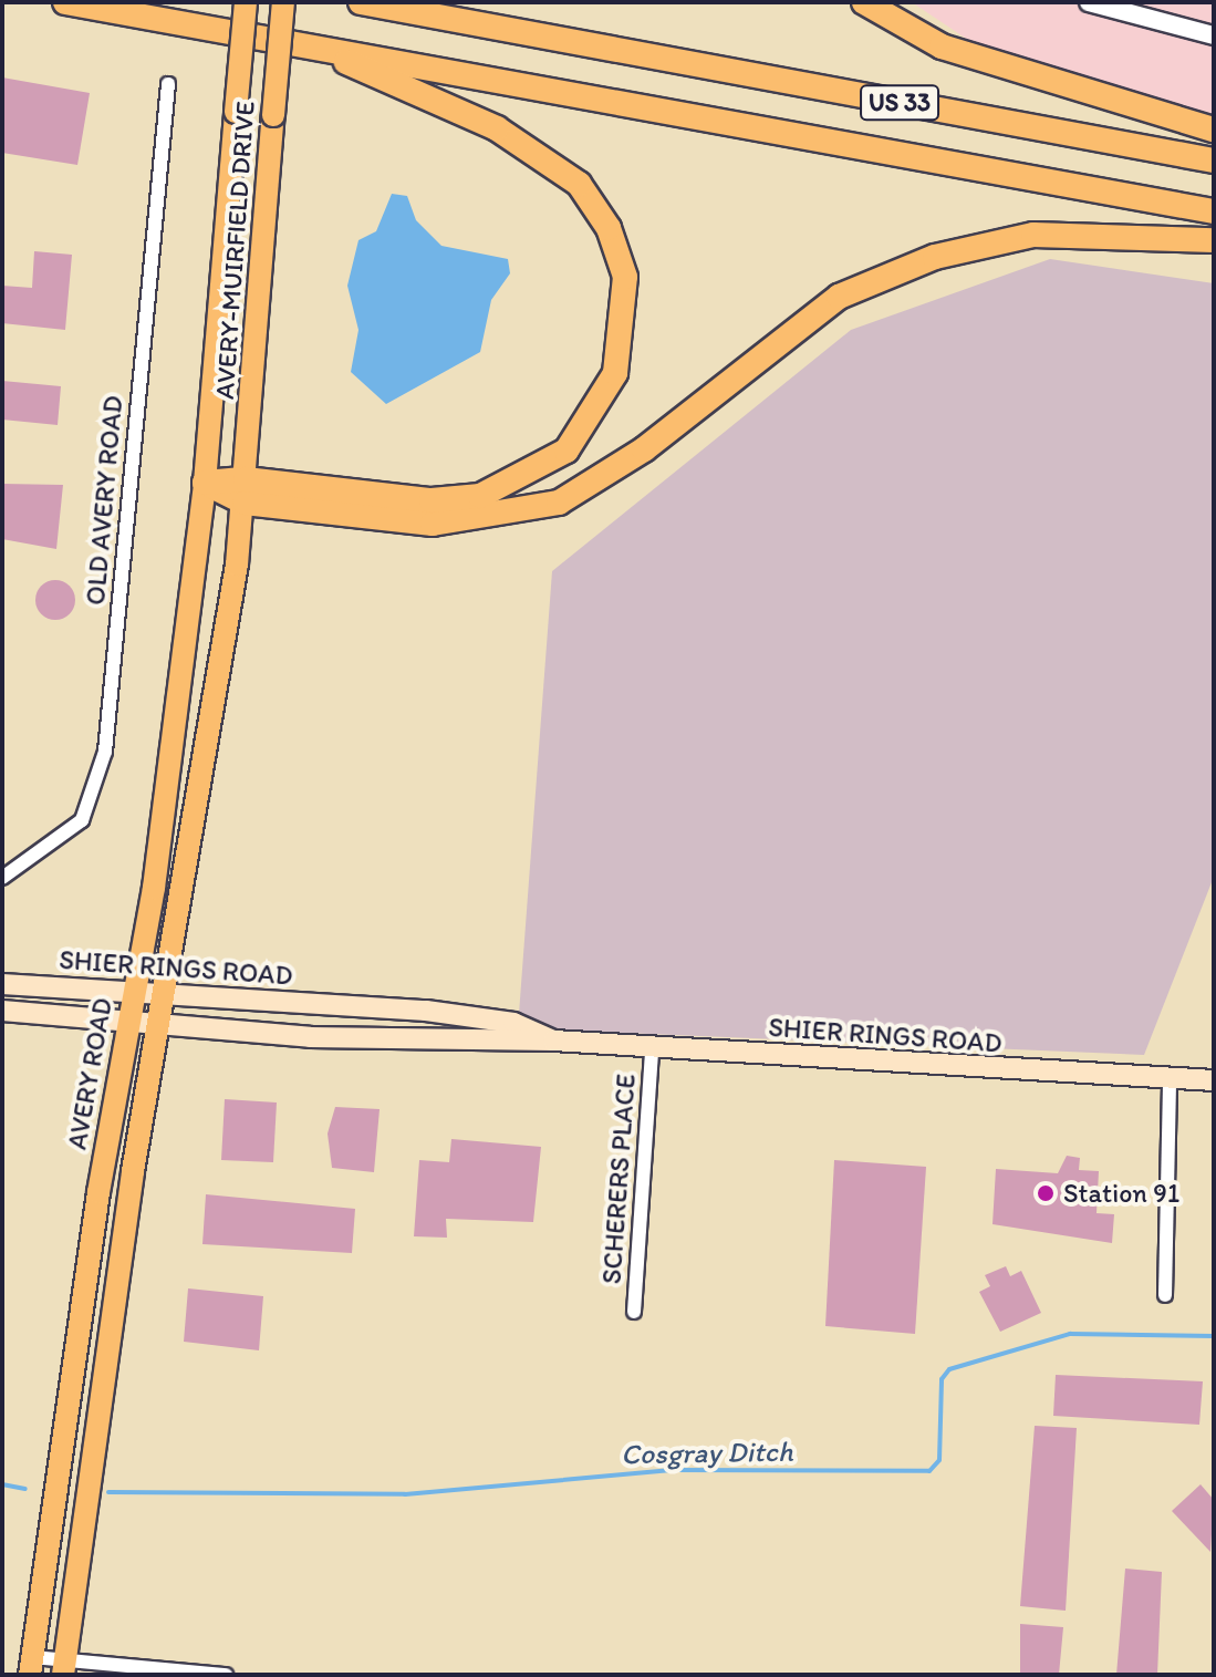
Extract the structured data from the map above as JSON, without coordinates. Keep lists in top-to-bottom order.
{
  "streets": {
    "highway": ["US 33"],
    "main road": ["AVERY-MUIRFIELD DRIVE", "SHIER RINGS ROAD", "AVERY ROAD"],
    "street": ["OLD AVERY ROAD", "SCHERERS PLACE"]
  },
  "crossings": [
    ["AVERY-MUIRFIELD DRIVE", "AVERY ROAD"],
    ["SHIER RINGS ROAD", "AVERY ROAD"],
    ["SHIER RINGS ROAD", "SCHERERS PLACE"]
  ],
  "water": ["Cosgray Ditch"],
  "places": ["Station 91"]
}
